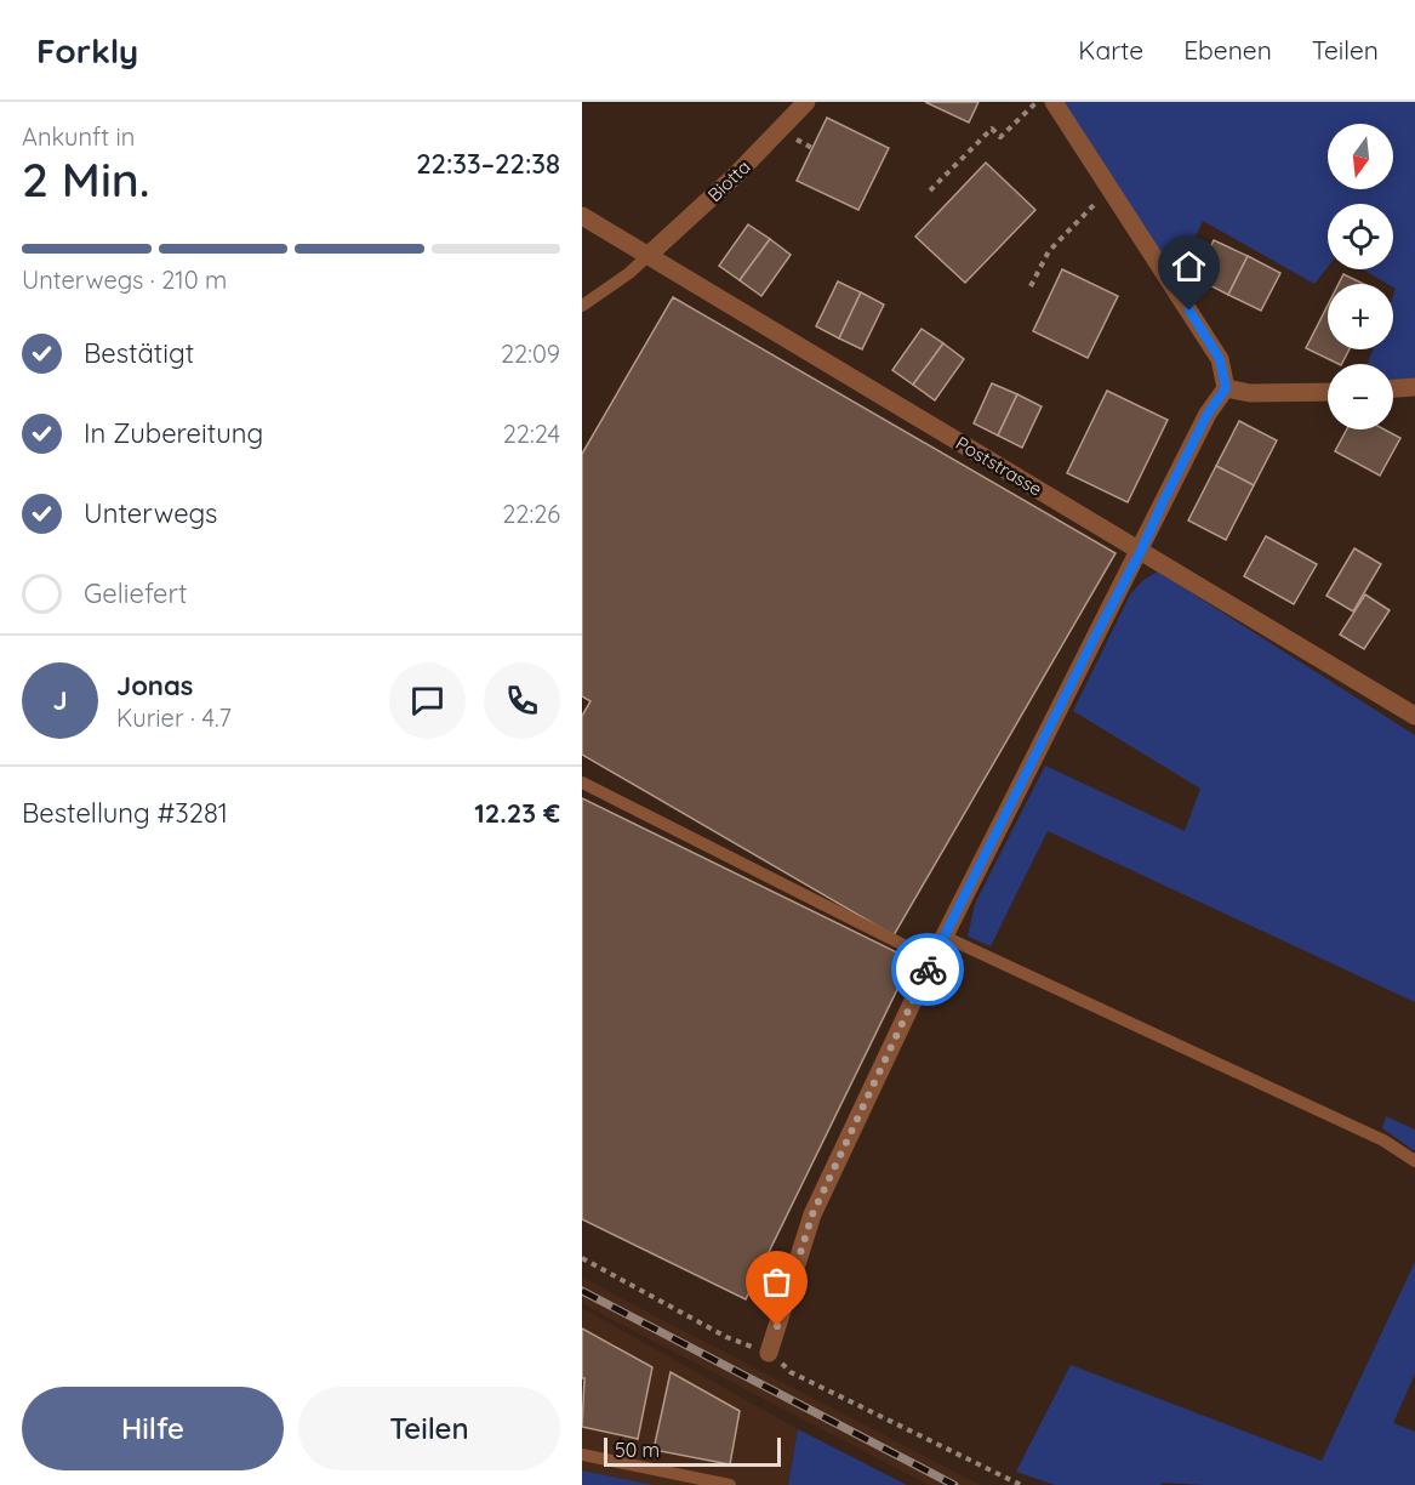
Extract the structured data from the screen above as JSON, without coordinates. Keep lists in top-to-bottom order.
{
  "streets": {
    "street": ["Biotta", "Poststrasse"]
  },
  "crossings": [
    ["Biotta", "Poststrasse"]
  ],
  "scale_bar": "50 m",
  "north": "bottom",
  "page": {
    "header": "Forkly",
    "nav": ["Karte", "Ebenen", "Teilen"],
    "heading": ["2 Min.", "Ankunft in", "22:33–22:38"],
    "panel": [
      "Jonas",
      "Kurier · 4.7",
      "Bestellung #3281",
      "12.23 €"
    ],
    "map_buttons": ["+", "−"],
    "bar": "Unterwegs · 210 m",
    "list": [
      ["Bestätigt", "22:09"],
      ["In Zubereitung", "22:24"],
      ["Unterwegs", "22:26"],
      "Geliefert"
    ],
    "round": "J",
    "buttons": ["Hilfe", "Teilen"],
    "scale": "50 m"
  }
}
